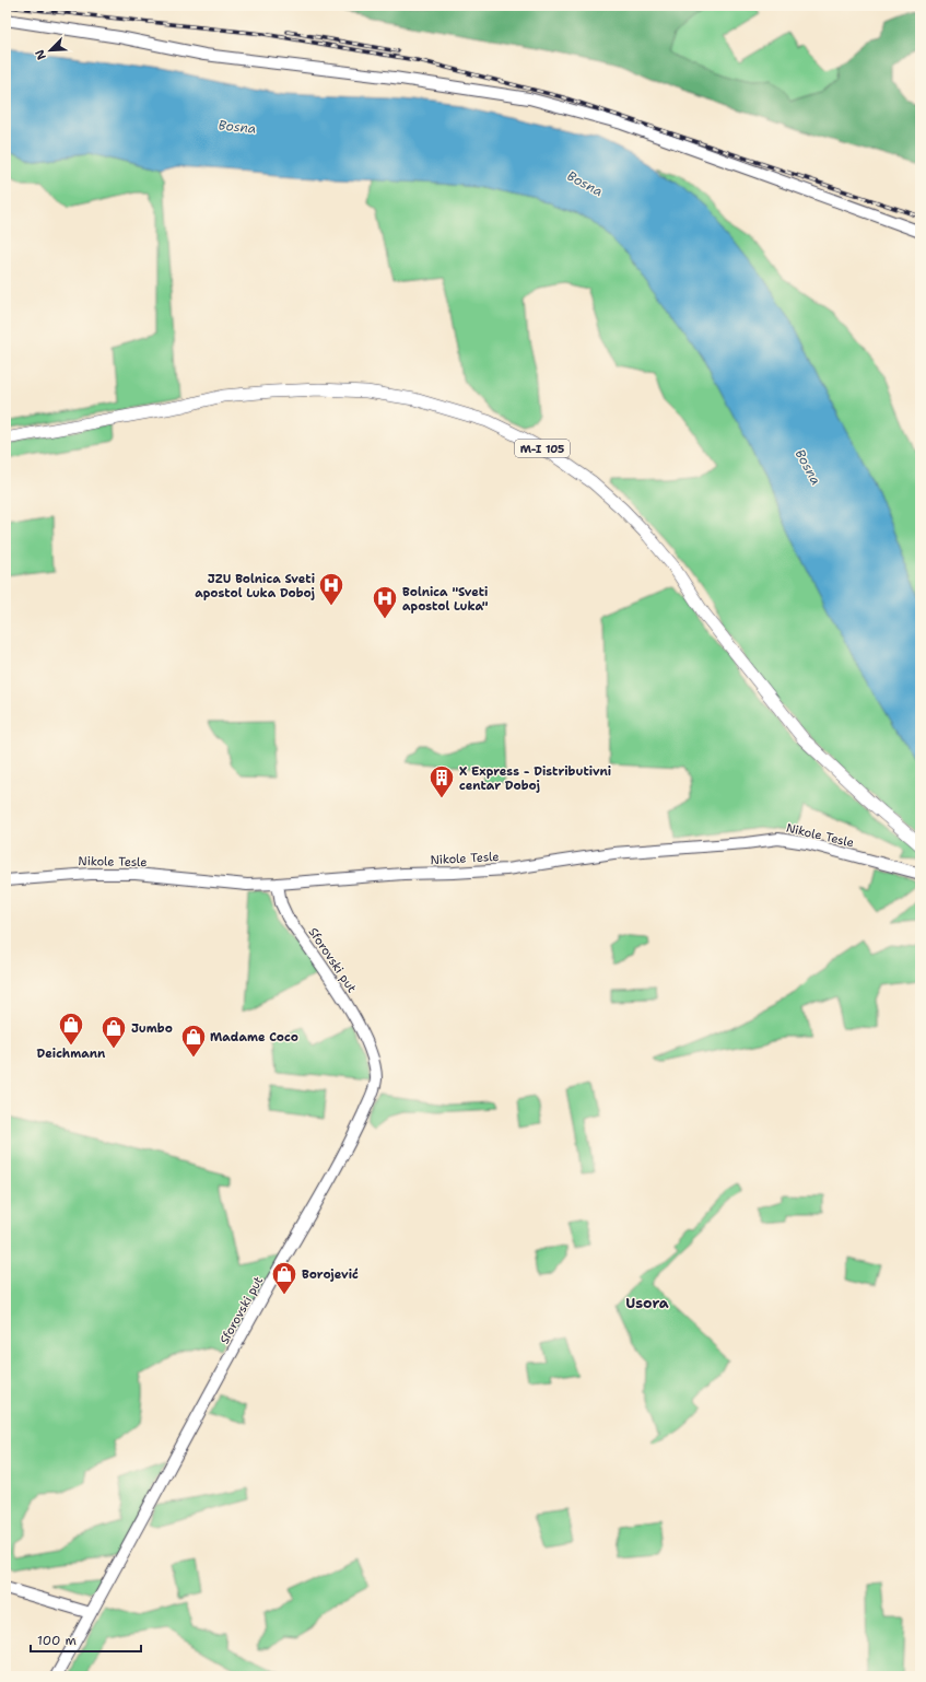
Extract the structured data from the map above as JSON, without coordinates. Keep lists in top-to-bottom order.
{
  "streets": {
    "main road": ["M-I 105"],
    "street": ["Nikole Tesle", "Sforovski put"]
  },
  "crossings": [
    ["Nikole Tesle", "Sforovski put"]
  ],
  "districts": ["Usora"],
  "water": ["Bosna"],
  "places": {
    "hospital": ["JZU Bolnica Sveti apostol Luka Doboj", "Bolnica \"Sveti apostol Luka\""],
    "building": ["X Express - Distributivni centar Doboj"],
    "shop": [
      "Deichmann",
      "Jumbo",
      "Madame Coco",
      "Borojević"
    ]
  },
  "scale_bar": "100 m",
  "north": "bottom left"
}
